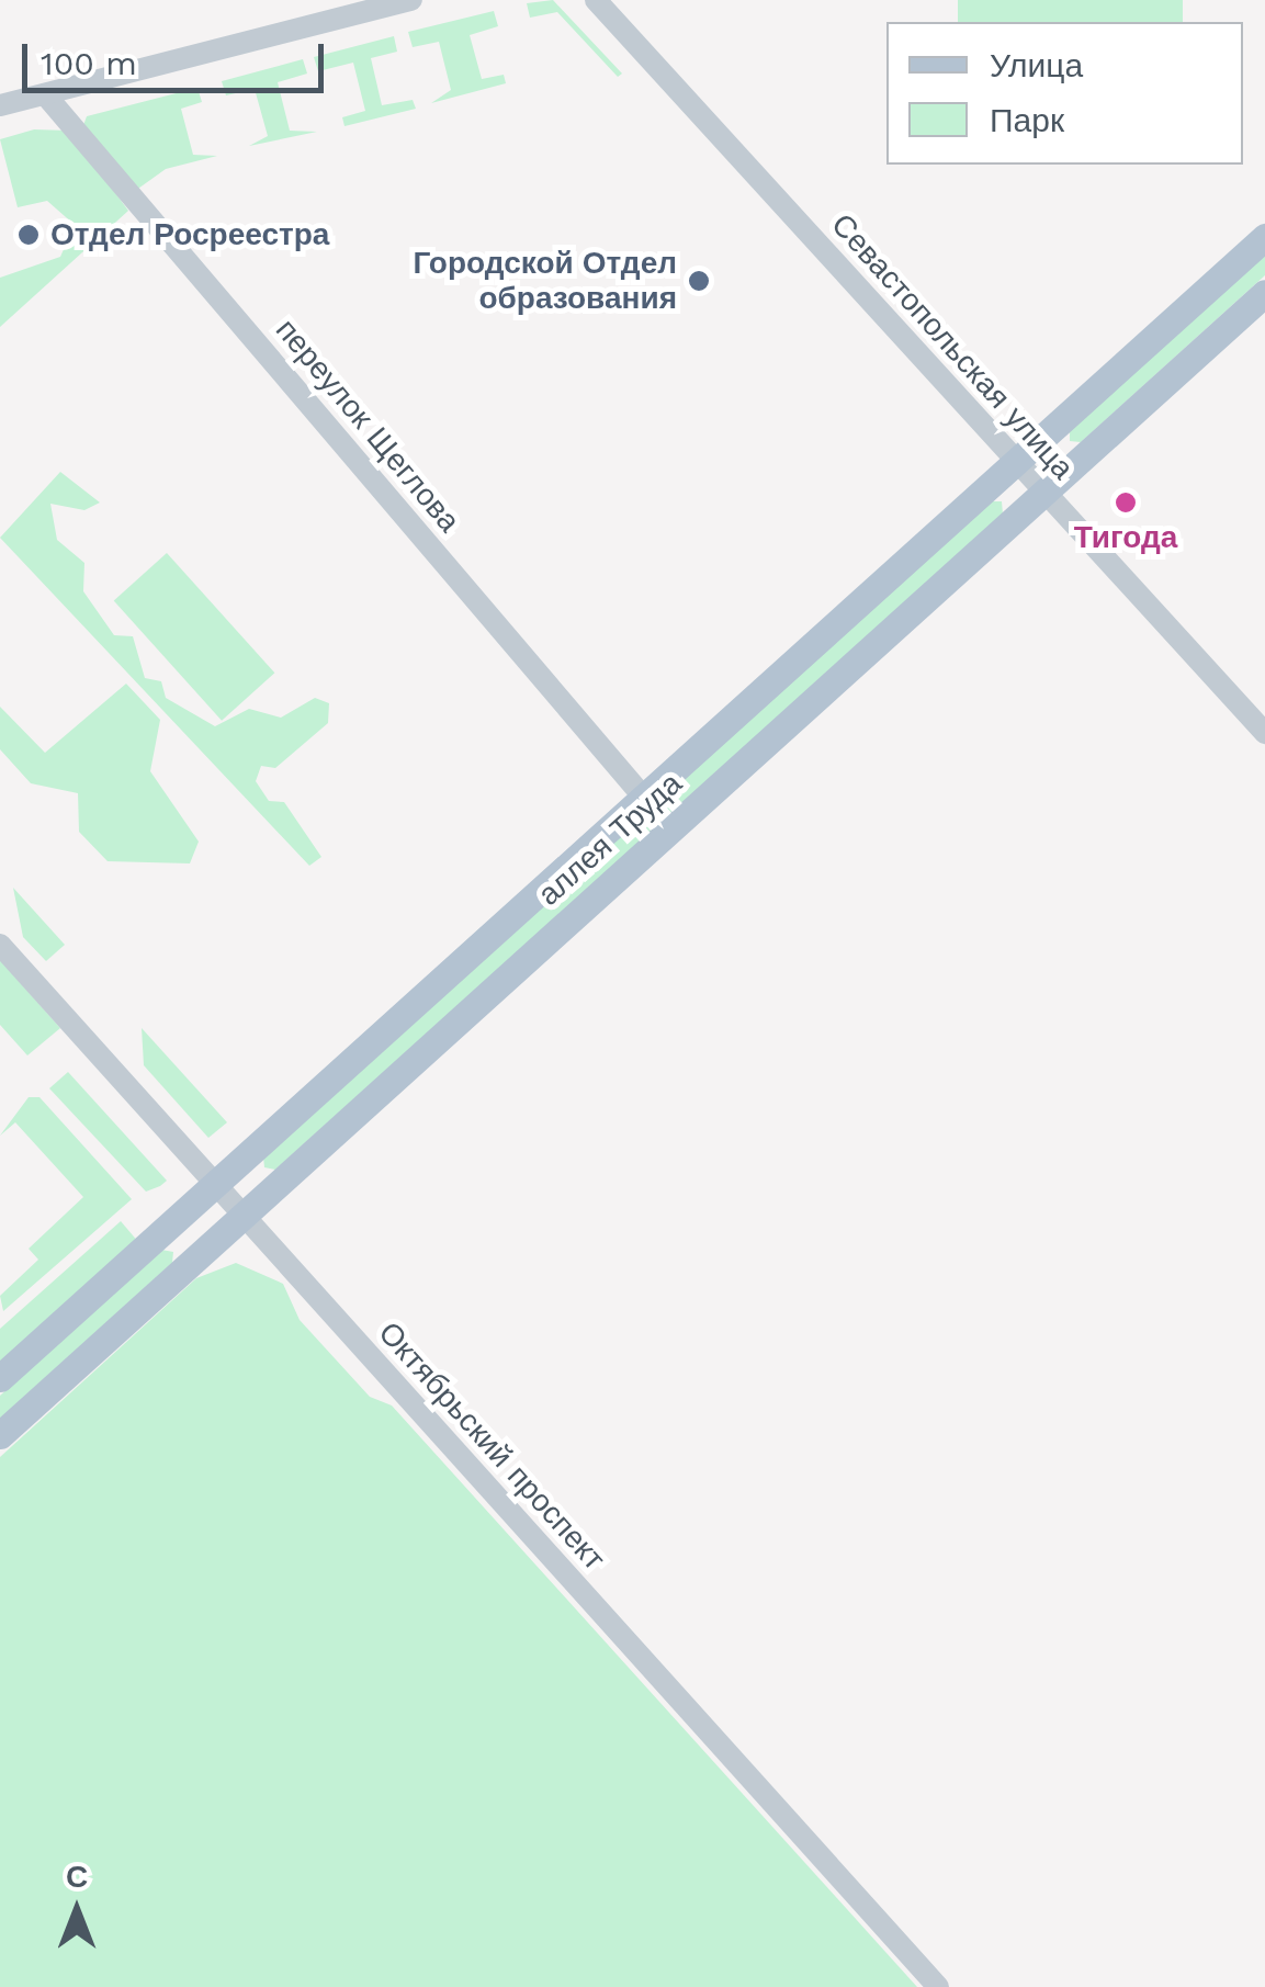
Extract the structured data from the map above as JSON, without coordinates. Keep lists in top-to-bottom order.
{
  "streets": {
    "main road": ["аллея Труда"],
    "street": ["Севастопольская улица", "переулок Щеглова", "Октябрьский проспект"]
  },
  "crossings": [
    ["Севастопольская улица", "аллея Труда"],
    ["переулок Щеглова", "аллея Труда"],
    ["аллея Труда", "Октябрьский проспект"]
  ],
  "places": ["Отдел Росреестра", "Городской Отдел образования", "Тигода"],
  "legend": ["Улица", "Парк"],
  "scale_bar": "100 m",
  "north": "top"
}
